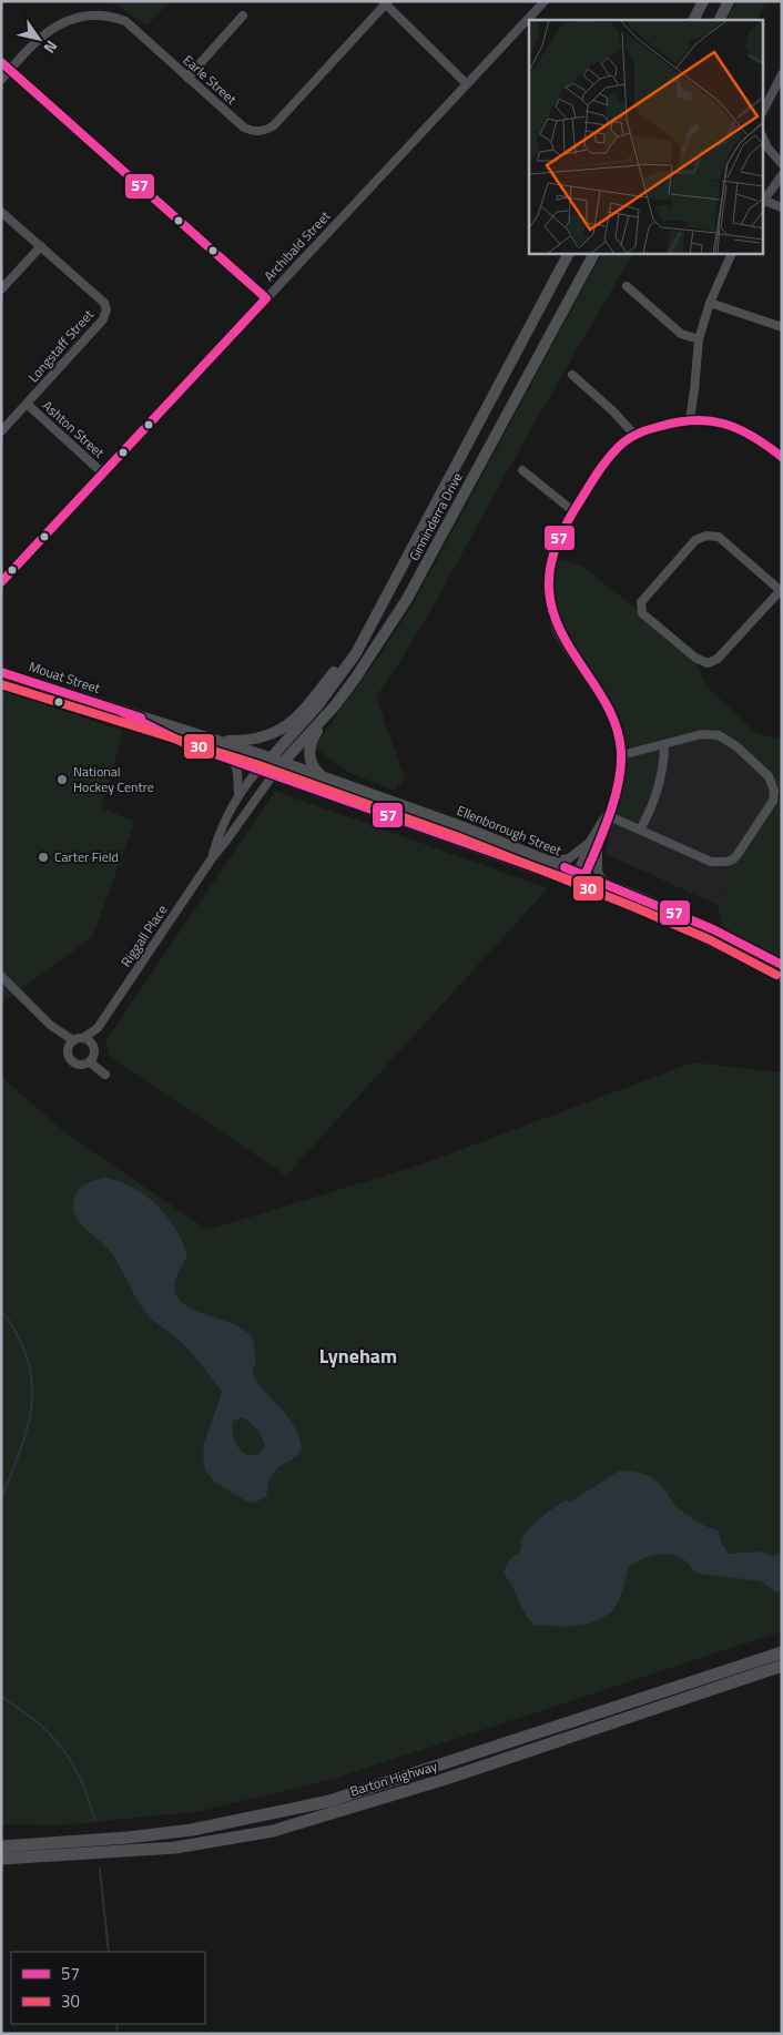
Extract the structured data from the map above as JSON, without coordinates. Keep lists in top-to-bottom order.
{
  "streets": {
    "highway": ["Barton Highway"],
    "main road": ["Ginninderra Drive", "Mouat Street", "Ellenborough Street"],
    "street": [
      "Earle Street",
      "Archibald Street",
      "Longstaff Street",
      "Ashton Street",
      "Riggall Place"
    ]
  },
  "crossings": [
    ["Archibald Street", "Ashton Street"],
    ["Longstaff Street", "Ashton Street"],
    ["Ginninderra Drive", "Mouat Street"],
    ["Ginninderra Drive", "Ellenborough Street"],
    ["Ginninderra Drive", "Riggall Place"],
    ["Mouat Street", "Ellenborough Street"],
    ["Mouat Street", "Riggall Place"],
    ["Ellenborough Street", "Riggall Place"]
  ],
  "districts": ["Lyneham"],
  "places": ["National Hockey Centre", "Carter Field"],
  "lines": ["transit line 57", "transit line 30"],
  "legend": ["57", "30"],
  "north": "bottom right"
}
